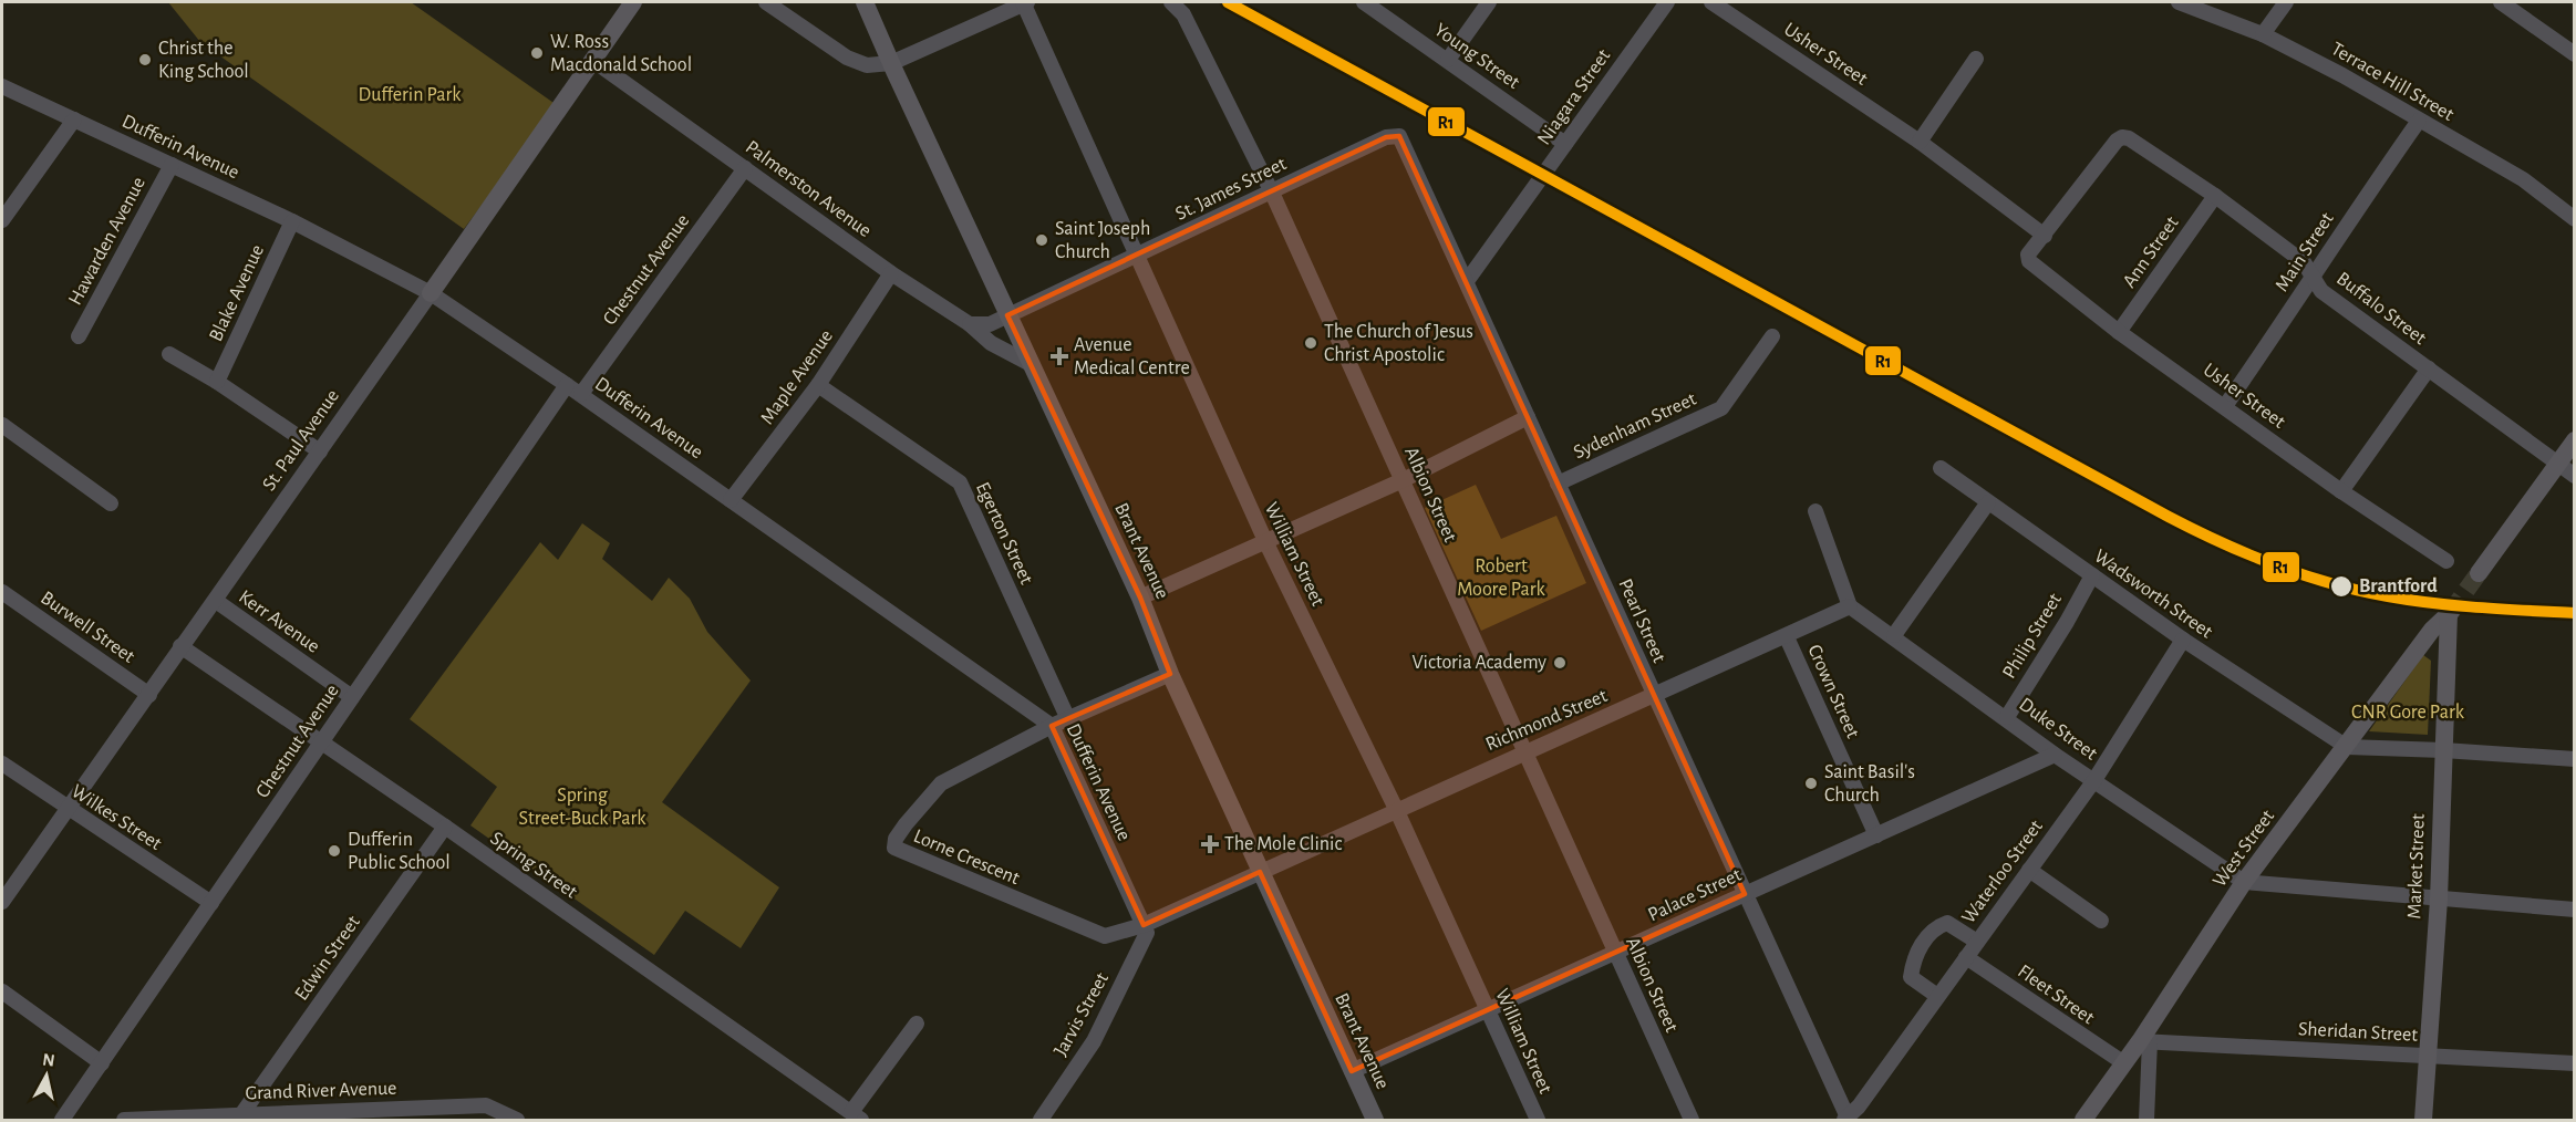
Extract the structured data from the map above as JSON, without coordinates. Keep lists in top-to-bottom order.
{
  "streets": {
    "main road": [
      "St. Paul Avenue",
      "Brant Avenue",
      "West Street",
      "Market Street"
    ],
    "street": [
      "Usher Street",
      "Young Street",
      "Terrace Hill Street",
      "Niagara Street",
      "Dufferin Avenue",
      "Palmerston Avenue",
      "St. James Street",
      "Hawarden Avenue",
      "Ann Street",
      "Main Street",
      "Chestnut Avenue",
      "Blake Avenue",
      "Buffalo Street",
      "Maple Avenue",
      "Sydenham Street",
      "Albion Street",
      "Egerton Street",
      "William Street",
      "Wadsworth Street",
      "Pearl Street",
      "Kerr Avenue",
      "Burwell Street",
      "Philip Street",
      "Crown Street",
      "Richmond Street",
      "Duke Street",
      "Wilkes Street",
      "Lorne Crescent",
      "Spring Street",
      "Waterloo Street",
      "Palace Street",
      "Edwin Street",
      "Fleet Street",
      "Jarvis Street",
      "Sheridan Street",
      "Grand River Avenue"
    ]
  },
  "crossings": [
    ["Usher Street", "Ann Street"],
    ["Usher Street", "Main Street"],
    ["Usher Street", "Buffalo Street"],
    ["Young Street", "Niagara Street"],
    ["Terrace Hill Street", "Main Street"],
    ["Niagara Street", "Pearl Street"],
    ["Dufferin Avenue", "Hawarden Avenue"],
    ["Dufferin Avenue", "Chestnut Avenue"],
    ["Dufferin Avenue", "Blake Avenue"],
    ["Dufferin Avenue", "Maple Avenue"],
    ["Dufferin Avenue", "St. Paul Avenue"],
    ["Dufferin Avenue", "Lorne Crescent"],
    ["Dufferin Avenue", "Jarvis Street"],
    ["Palmerston Avenue", "Chestnut Avenue"],
    ["Palmerston Avenue", "Maple Avenue"],
    ["Palmerston Avenue", "St. Paul Avenue"],
    ["Palmerston Avenue", "Brant Avenue"],
    ["St. James Street", "Albion Street"],
    ["St. James Street", "Brant Avenue"],
    ["St. James Street", "William Street"],
    ["St. James Street", "Pearl Street"],
    ["Ann Street", "Buffalo Street"],
    ["Main Street", "Buffalo Street"],
    ["Chestnut Avenue", "Kerr Avenue"],
    ["Chestnut Avenue", "Wilkes Street"],
    ["Chestnut Avenue", "Spring Street"],
    ["Maple Avenue", "Egerton Street"],
    ["Sydenham Street", "Pearl Street"],
    ["St. Paul Avenue", "Kerr Avenue"],
    ["St. Paul Avenue", "Burwell Street"],
    ["St. Paul Avenue", "Wilkes Street"],
    ["St. Paul Avenue", "Spring Street"],
    ["Albion Street", "Richmond Street"],
    ["Albion Street", "Palace Street"],
    ["Egerton Street", "Lorne Crescent"],
    ["Brant Avenue", "Richmond Street"],
    ["Brant Avenue", "Lorne Crescent"],
    ["Brant Avenue", "Palace Street"],
    ["William Street", "Richmond Street"],
    ["William Street", "Palace Street"],
    ["Wadsworth Street", "Philip Street"],
    ["Wadsworth Street", "West Street"],
    ["Wadsworth Street", "Waterloo Street"],
    ["Pearl Street", "Richmond Street"],
    ["Pearl Street", "Waterloo Street"],
    ["Pearl Street", "Palace Street"],
    ["Philip Street", "Duke Street"],
    ["Crown Street", "Richmond Street"],
    ["Crown Street", "Palace Street"],
    ["Richmond Street", "Duke Street"],
    ["Richmond Street", "Lorne Crescent"],
    ["Duke Street", "West Street"],
    ["Duke Street", "Waterloo Street"],
    ["Duke Street", "Palace Street"],
    ["West Street", "Market Street"],
    ["West Street", "Fleet Street"],
    ["West Street", "Sheridan Street"],
    ["Lorne Crescent", "Jarvis Street"],
    ["Spring Street", "Edwin Street"],
    ["Market Street", "Sheridan Street"],
    ["Waterloo Street", "Fleet Street"],
    ["Edwin Street", "Grand River Avenue"]
  ],
  "parks": [
    "Dufferin Park",
    "Robert Moore Park",
    "CNR Gore Park",
    "Spring Street-Buck Park"
  ],
  "places": {
    "other": [
      "W. Ross Macdonald School",
      "Christ the King School",
      "Saint Joseph Church",
      "The Church of Jesus Christ Apostolic",
      "Brantford",
      "Victoria Academy",
      "Saint Basil's Church",
      "Dufferin Public School"
    ],
    "health": ["Avenue Medical Centre", "The Mole Clinic"]
  },
  "lines": ["transit line R1"],
  "north": "top"
}
